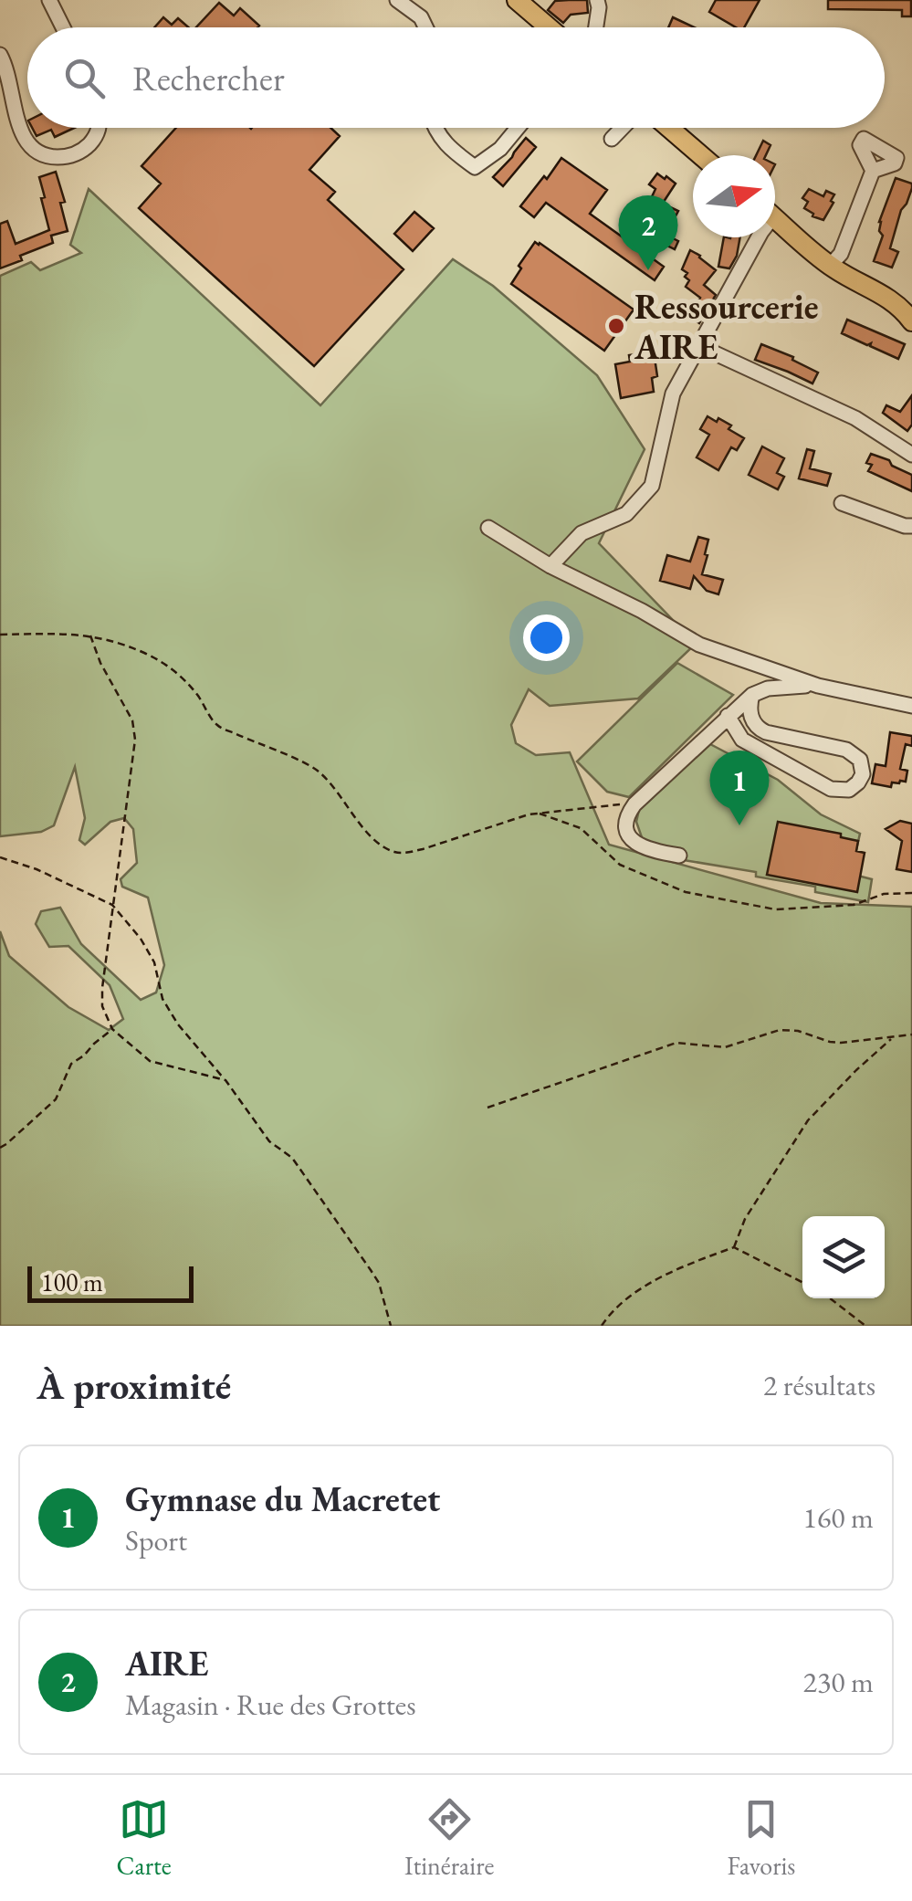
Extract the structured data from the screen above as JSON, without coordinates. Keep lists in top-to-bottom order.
{
  "places": ["Ressourcerie AIRE"],
  "scale_bar": "100 m",
  "north": "right",
  "page": {
    "search": "Rechercher",
    "pins": ["2", "1"],
    "scale": "100 m",
    "heading": ["À proximité", "2 résultats"],
    "list": [
      {
        "mark": "1",
        "name": "Gymnase du Macretet",
        "note": "Sport",
        "value": "160 m"
      },
      {
        "mark": "2",
        "name": "AIRE",
        "note": "Magasin · Rue des Grottes",
        "value": "230 m"
      }
    ],
    "nav": ["Carte", "Itinéraire", "Favoris"]
  }
}
